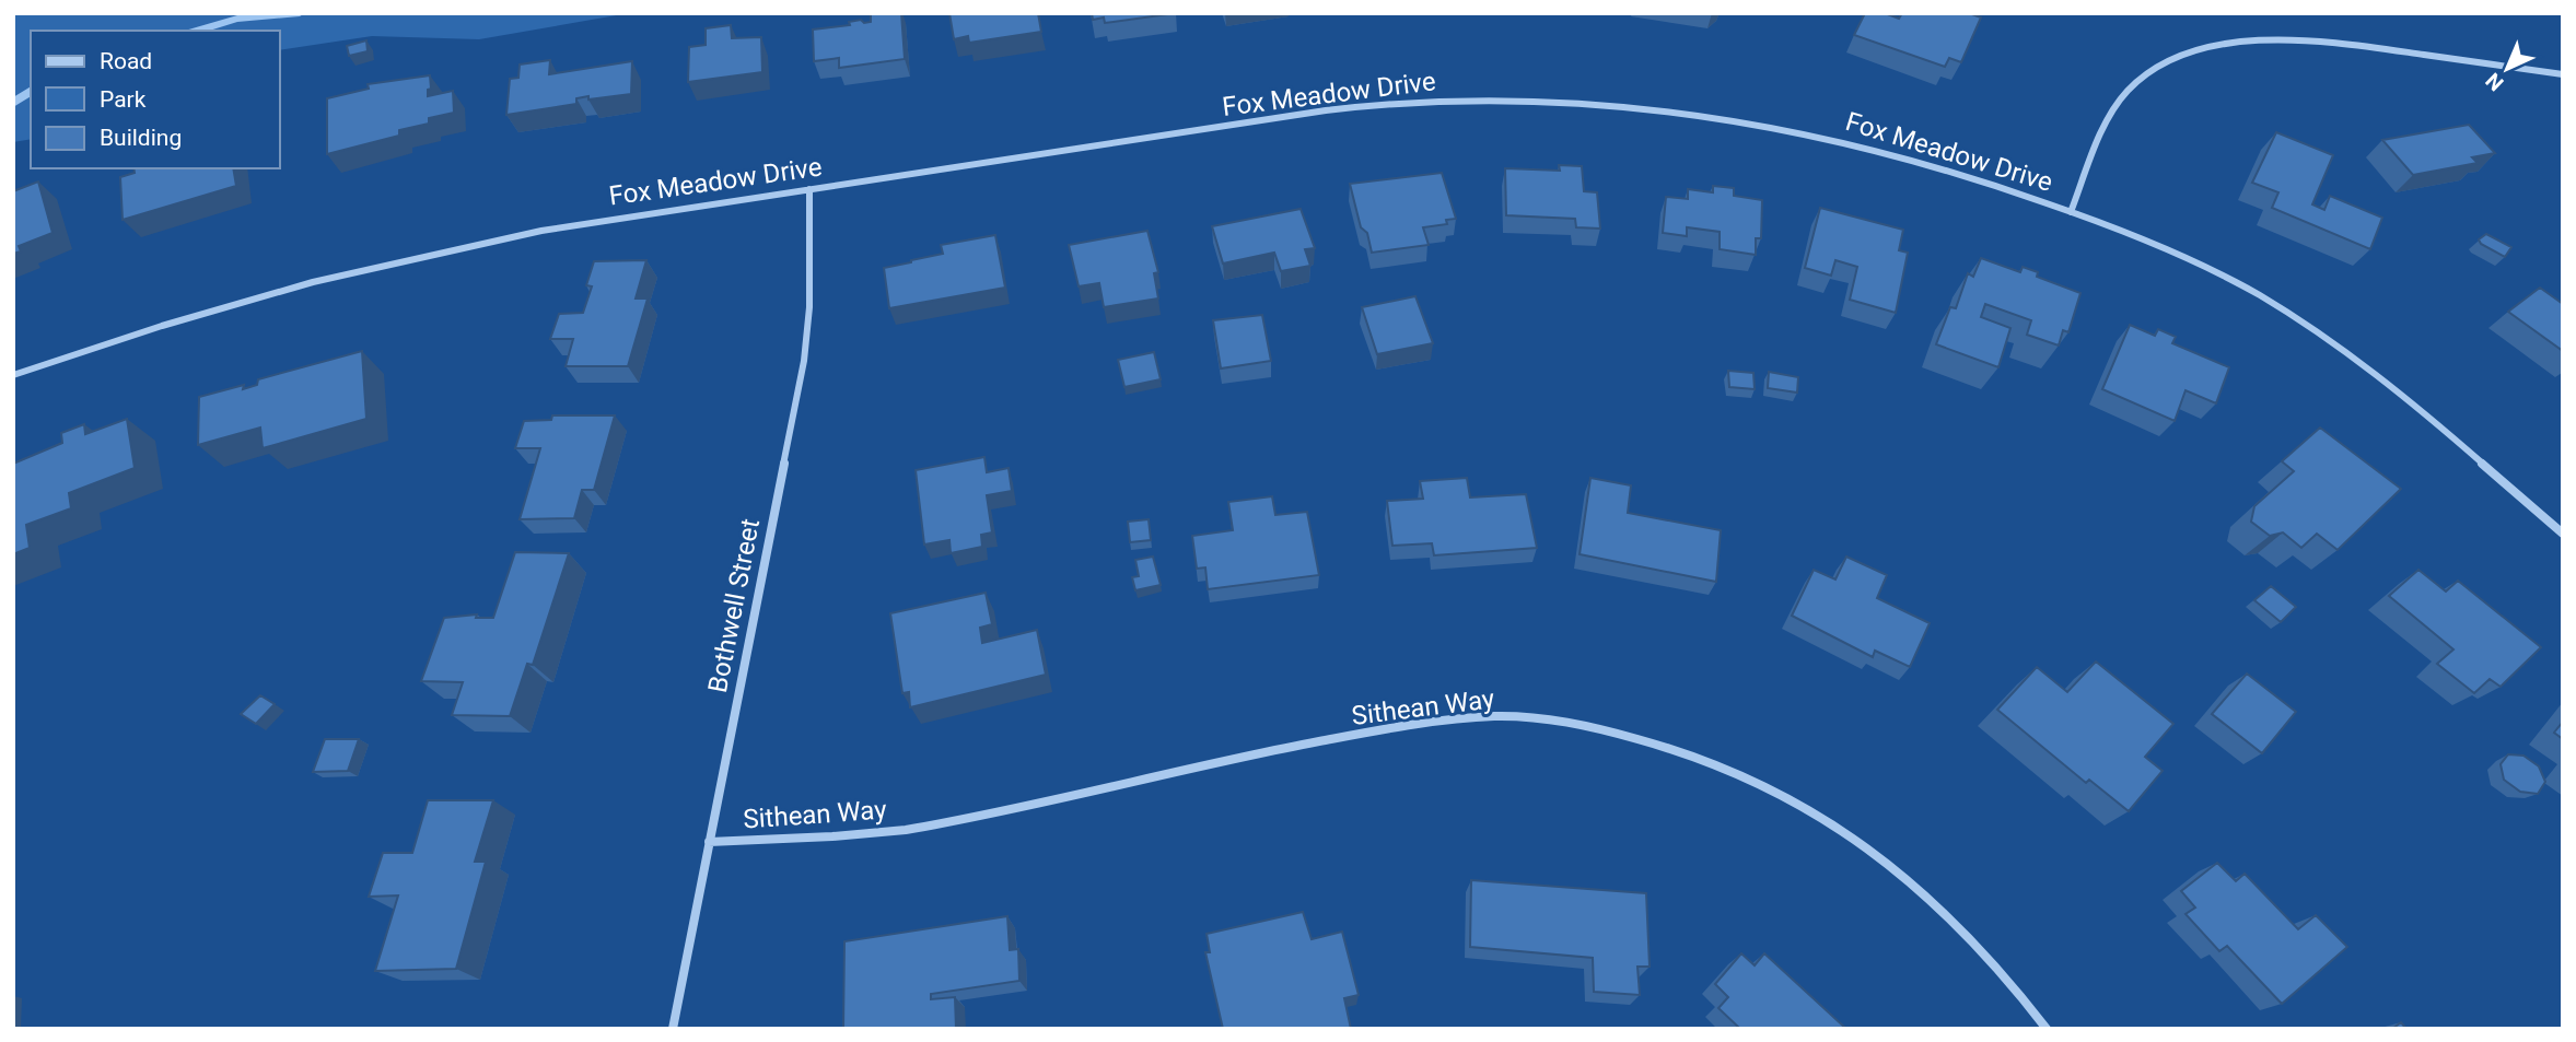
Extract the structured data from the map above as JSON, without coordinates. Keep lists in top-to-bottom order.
{
  "streets": {
    "street": ["Fox Meadow Drive", "Bothwell Street", "Sithean Way"]
  },
  "crossings": [
    ["Fox Meadow Drive", "Bothwell Street"],
    ["Bothwell Street", "Sithean Way"]
  ],
  "legend": ["Road", "Park", "Building"],
  "north": "bottom left"
}
